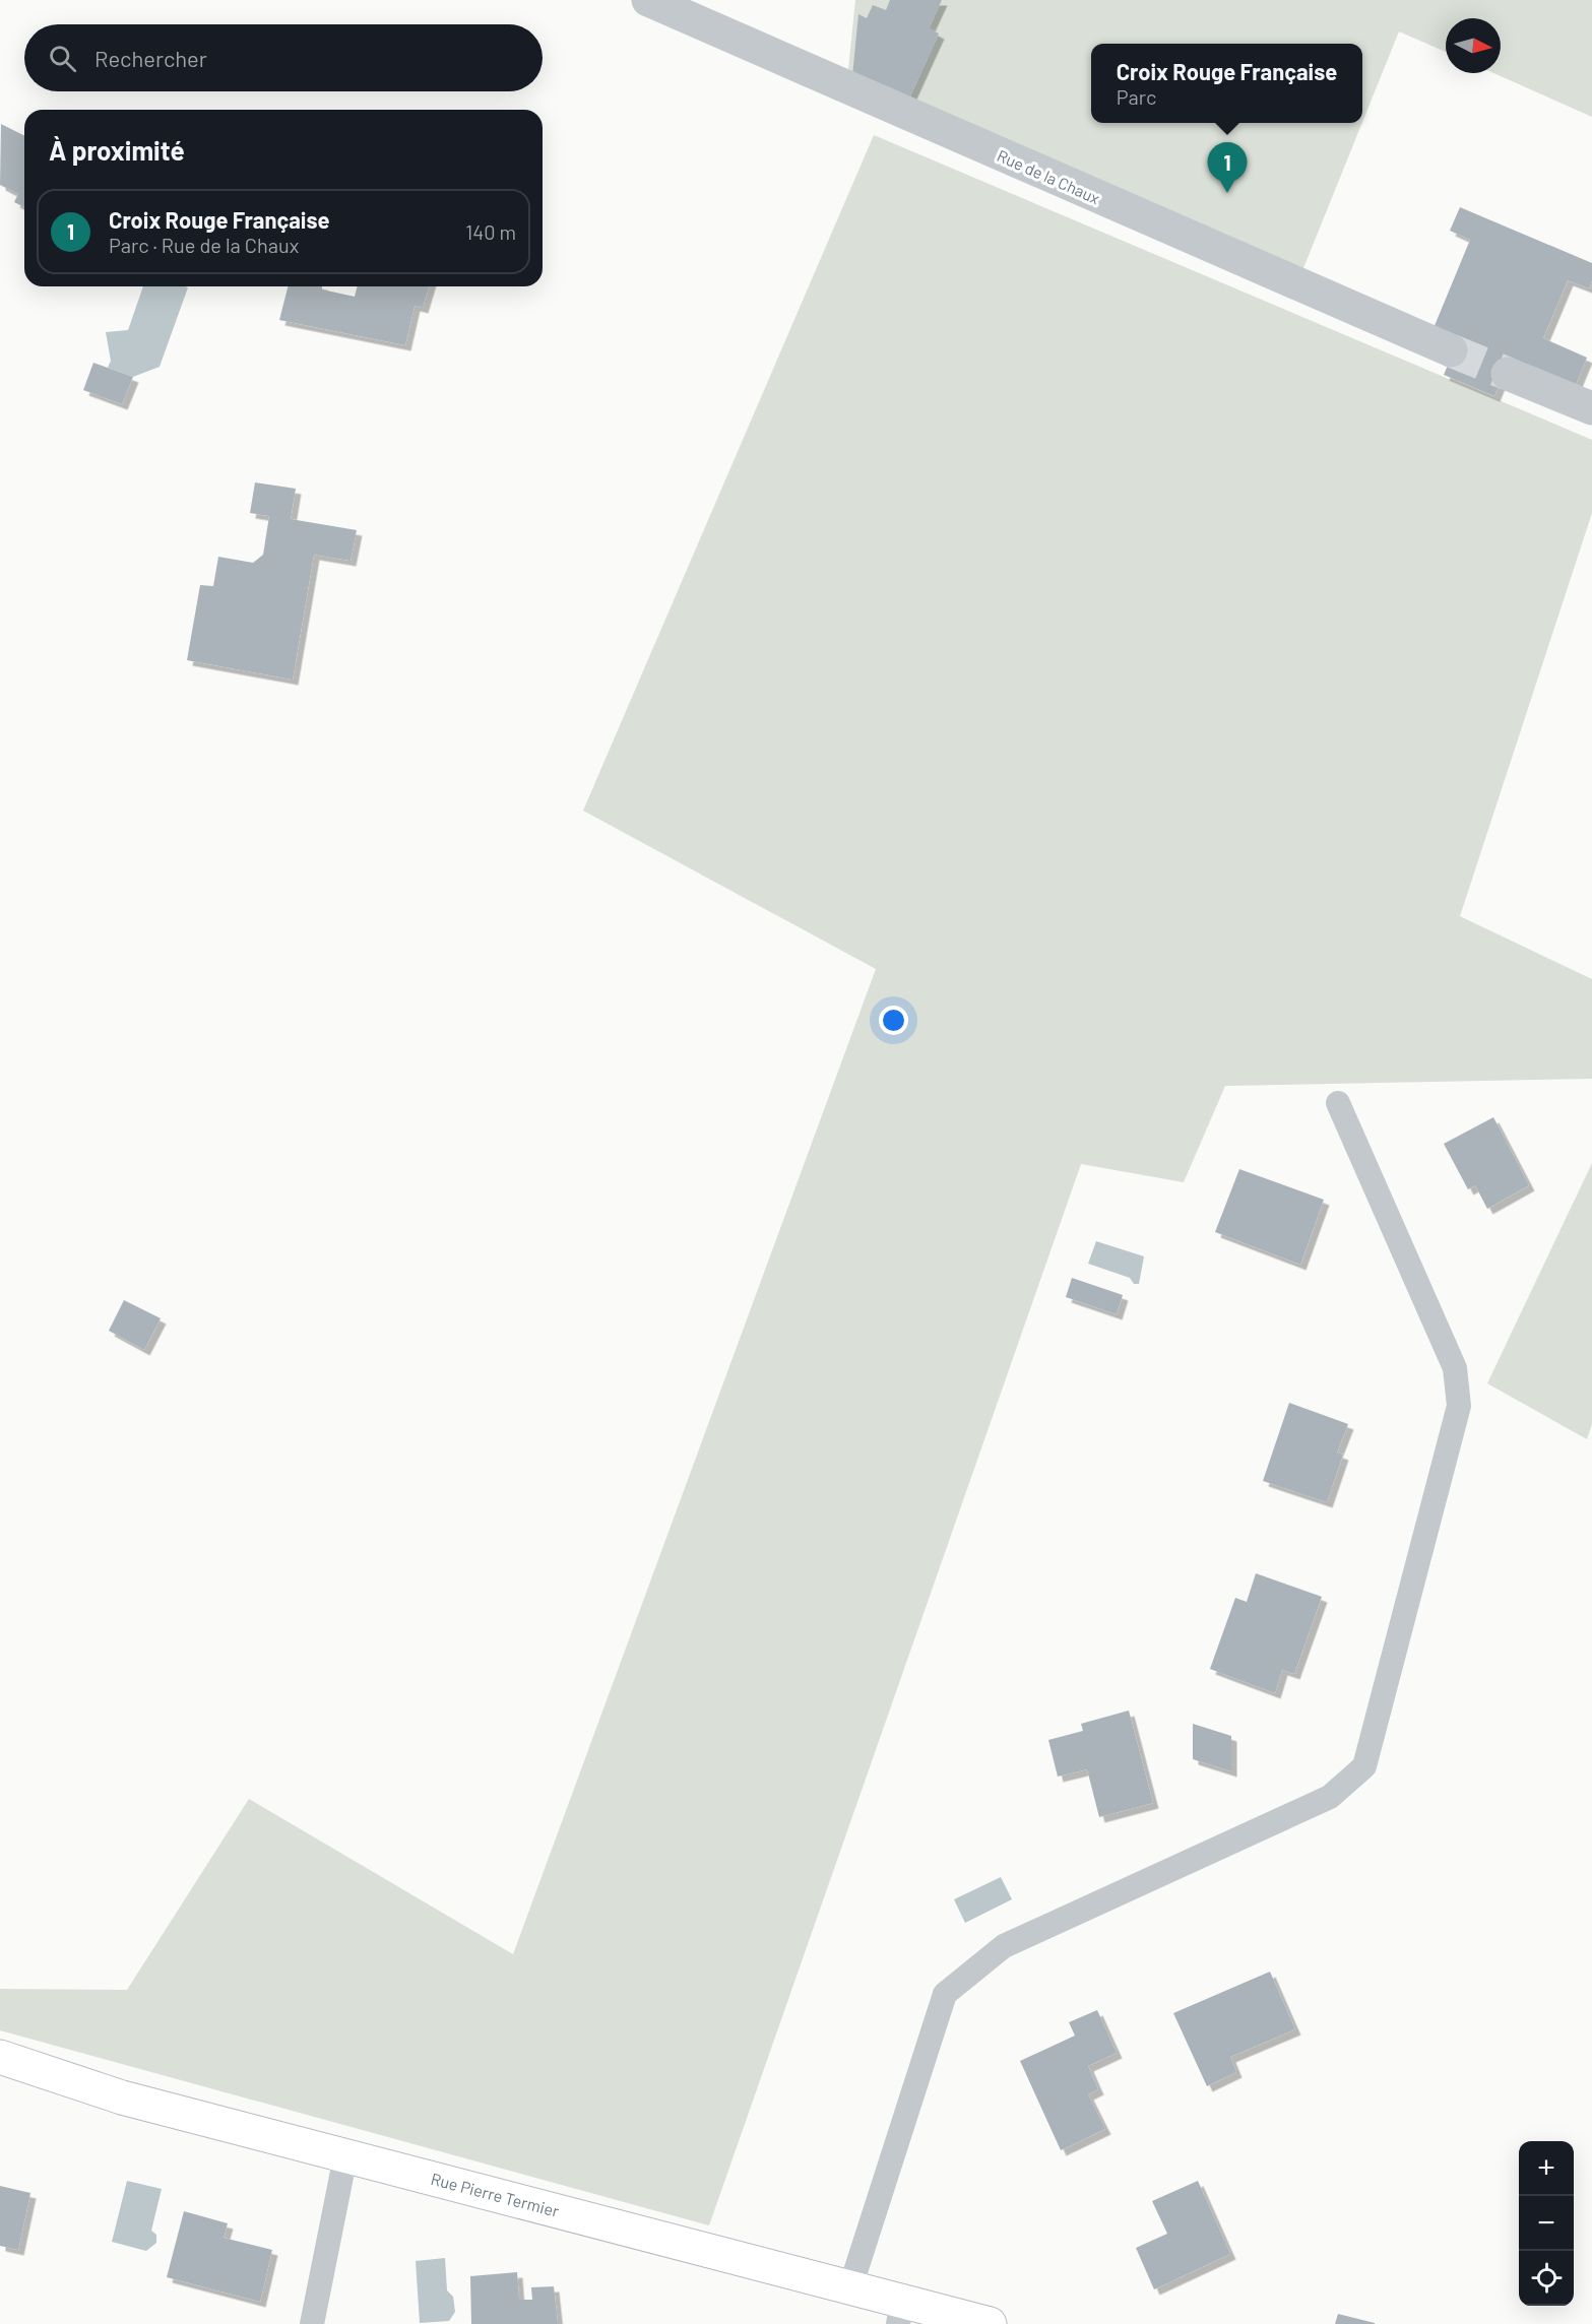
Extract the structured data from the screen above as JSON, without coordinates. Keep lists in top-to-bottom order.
{
  "streets": {
    "street": ["Rue de la Chaux", "Rue Pierre Termier"]
  },
  "north": "right",
  "page": {
    "search": "Rechercher",
    "popup": ["Croix Rouge Française", "Parc"],
    "heading": "À proximité",
    "pins": "1",
    "list": [
      {
        "mark": "1",
        "name": "Croix Rouge Française",
        "note": "Parc · Rue de la Chaux",
        "value": "140 m"
      }
    ],
    "map_buttons": ["+", "−"]
  }
}
